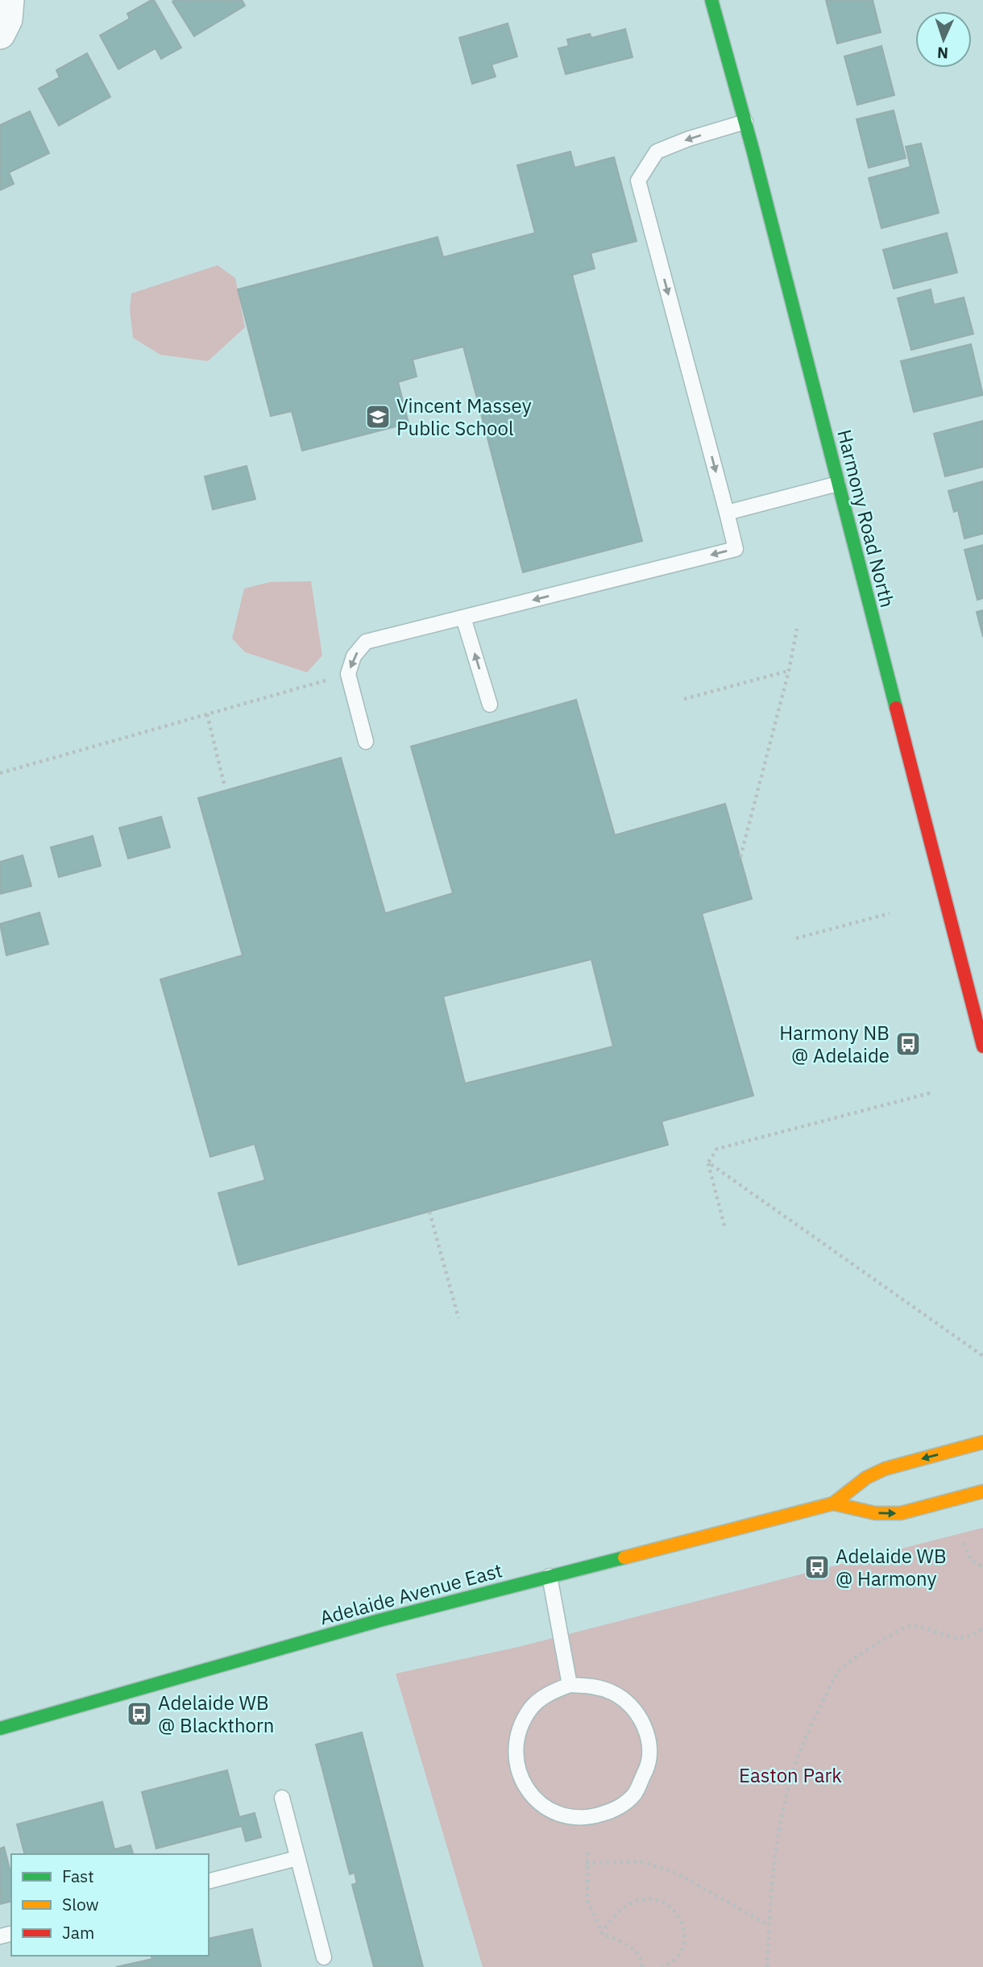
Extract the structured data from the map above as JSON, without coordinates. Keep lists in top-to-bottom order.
{
  "streets": {
    "main road": ["Harmony Road North", "Adelaide Avenue East"]
  },
  "parks": ["Easton Park"],
  "places": {
    "school or university": ["Vincent Massey Public School"],
    "bus stop": ["Harmony NB @ Adelaide", "Adelaide WB @ Harmony", "Adelaide WB @ Blackthorn"]
  },
  "legend": ["Fast", "Slow", "Jam"],
  "north": "bottom"
}
